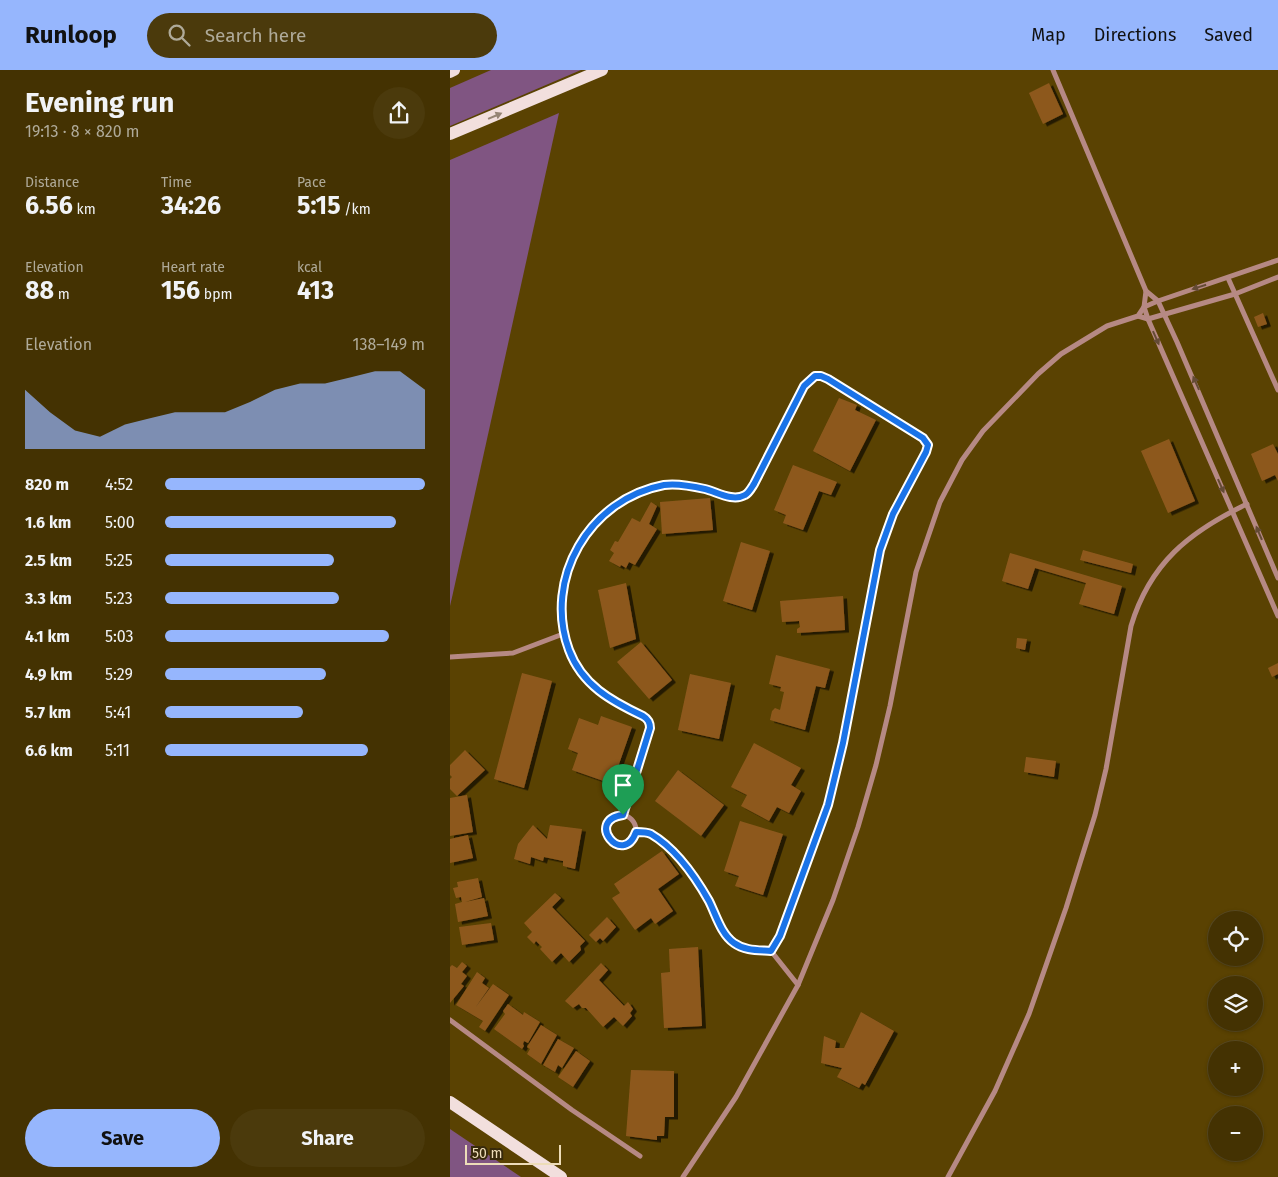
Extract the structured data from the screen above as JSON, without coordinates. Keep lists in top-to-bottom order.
{
  "scale_bar": "50 m",
  "page": {
    "header": "Runloop",
    "search": "Search here",
    "nav": ["Map", "Directions", "Saved"],
    "heading": ["Evening run", "19:13 · 8 × 820 m"],
    "stats": [
      ["Distance", "6.56 km"],
      ["Time", "34:26"],
      ["Pace", "5:15 /km"],
      ["Elevation", "88 m"],
      ["Heart rate", "156 bpm"],
      ["kcal", "413"]
    ],
    "chart": ["Elevation", "138–149 m"],
    "list": [
      {
        "name": "820 m",
        "note": "4:52"
      },
      {
        "name": "1.6 km",
        "note": "5:00"
      },
      {
        "name": "2.5 km",
        "note": "5:25"
      },
      {
        "name": "3.3 km",
        "note": "5:23"
      },
      {
        "name": "4.1 km",
        "note": "5:03"
      },
      {
        "name": "4.9 km",
        "note": "5:29"
      },
      {
        "name": "5.7 km",
        "note": "5:41"
      },
      {
        "name": "6.6 km",
        "note": "5:11"
      }
    ],
    "map_buttons": ["+", "−"],
    "buttons": ["Save", "Share"],
    "scale": "50 m"
  }
}
